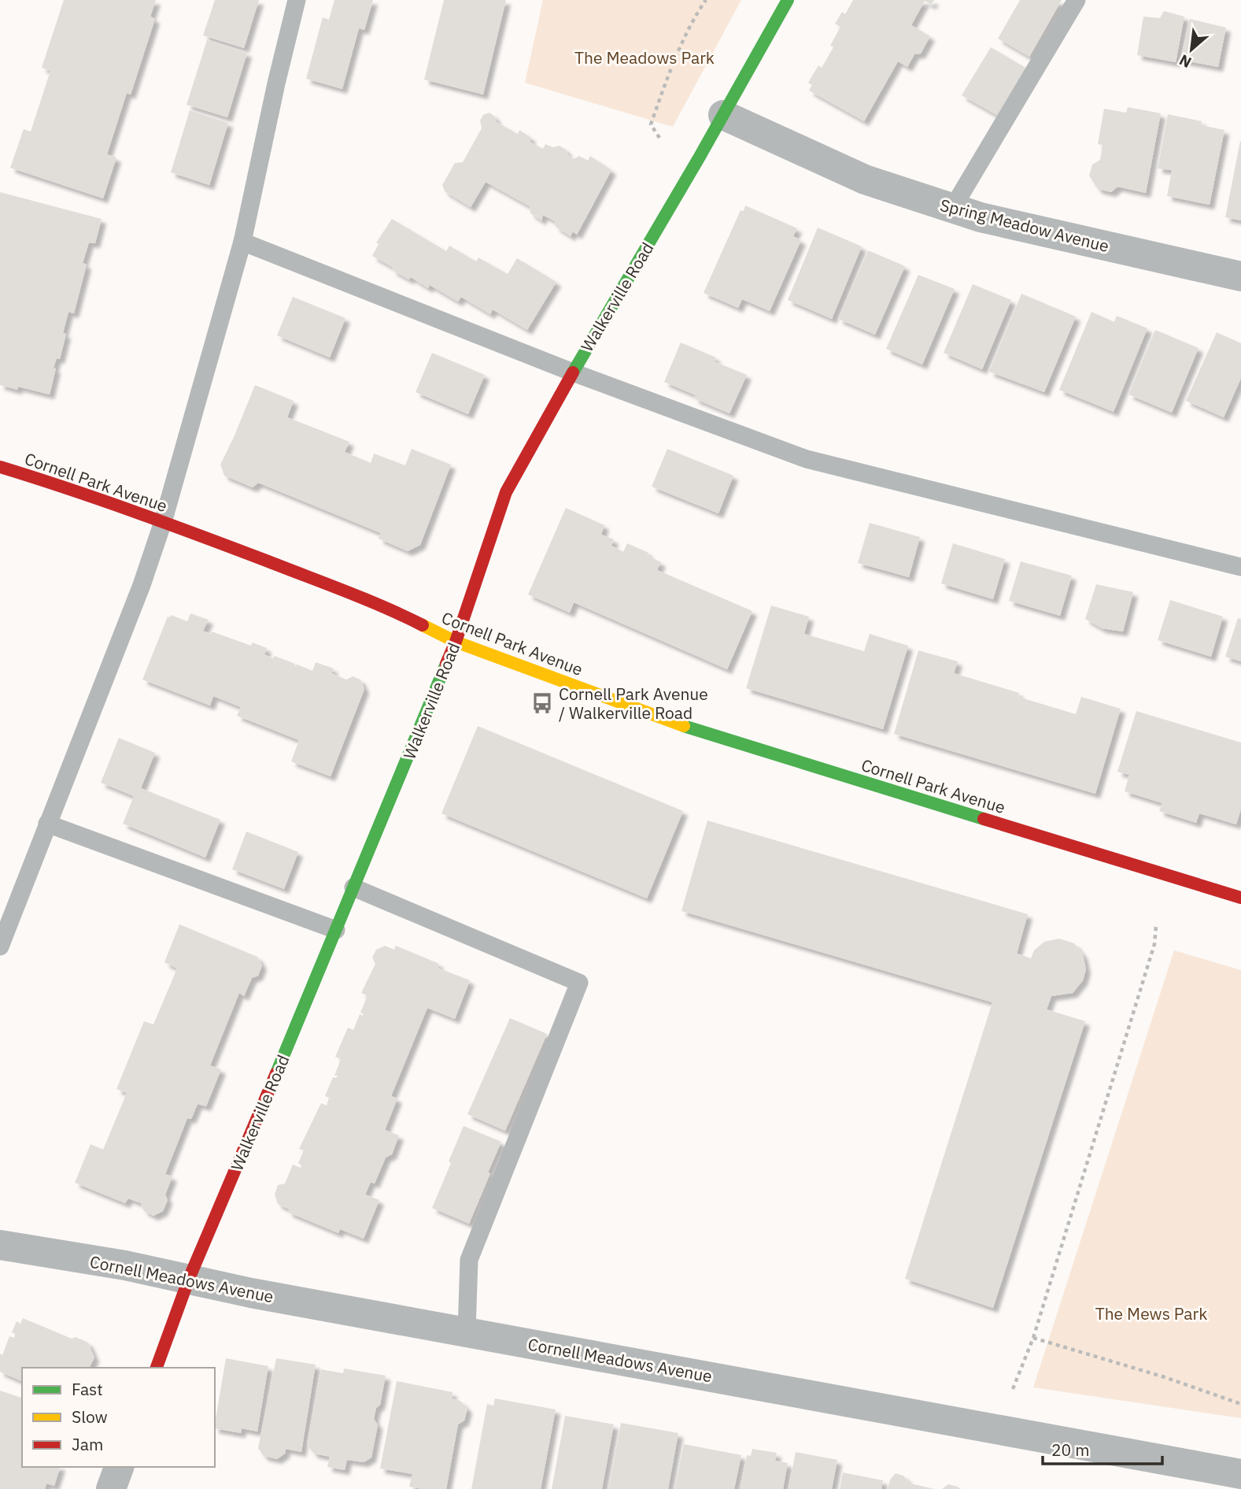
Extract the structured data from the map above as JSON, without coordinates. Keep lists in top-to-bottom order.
{
  "streets": {
    "street": [
      "Spring Meadow Avenue",
      "Walkerville Road",
      "Cornell Park Avenue",
      "Cornell Meadows Avenue"
    ]
  },
  "crossings": [
    ["Spring Meadow Avenue", "Walkerville Road"],
    ["Walkerville Road", "Cornell Park Avenue"],
    ["Walkerville Road", "Cornell Meadows Avenue"]
  ],
  "parks": ["The Meadows Park", "The Mews Park"],
  "places": {
    "bus stop": ["Cornell Park Avenue / Walkerville Road"]
  },
  "legend": ["Fast", "Slow", "Jam"],
  "scale_bar": "20 m",
  "north": "bottom left"
}
